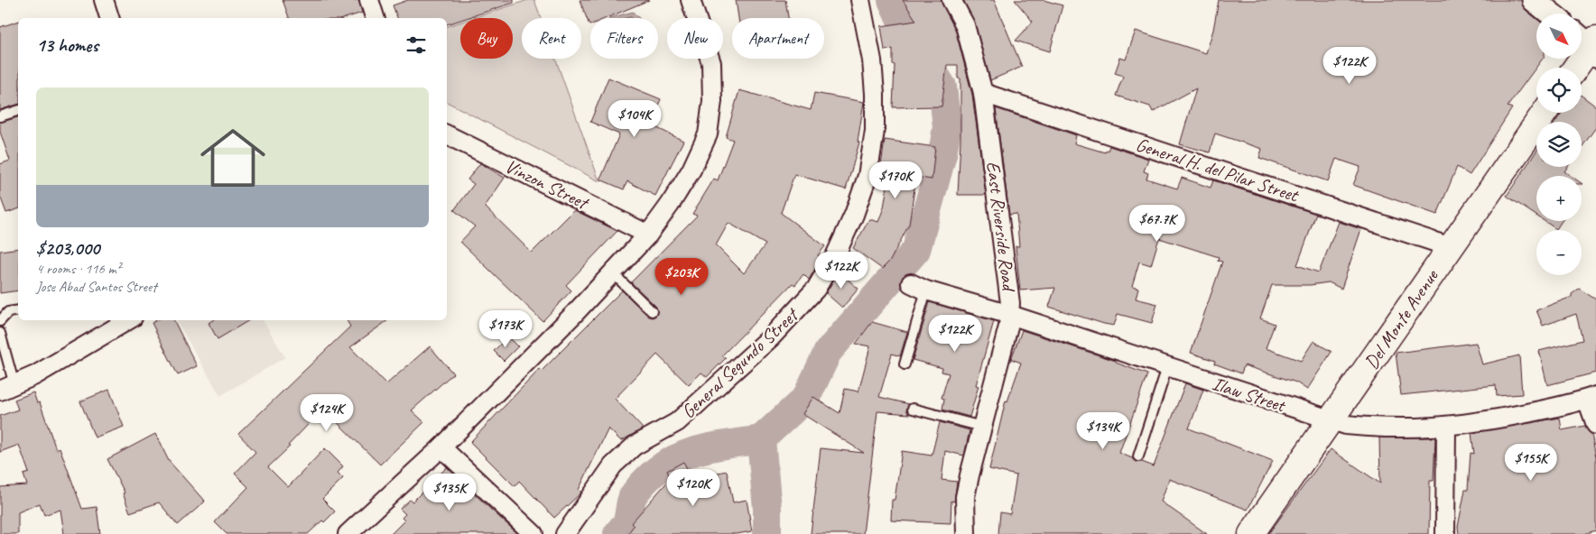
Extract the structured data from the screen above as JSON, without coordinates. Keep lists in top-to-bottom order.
{
  "streets": {
    "main road": ["Del Monte Avenue"],
    "street": [
      "General H. del Pilar Street",
      "Vinzon Street",
      "East Riverside Road",
      "General Segundo Street",
      "Ilaw Street"
    ]
  },
  "crossings": [
    ["General H. del Pilar Street", "East Riverside Road"],
    ["General H. del Pilar Street", "Del Monte Avenue"],
    ["East Riverside Road", "Ilaw Street"],
    ["Del Monte Avenue", "Ilaw Street"]
  ],
  "north": "bottom right",
  "page": {
    "map_buttons": ["+", "−"],
    "chip": [
      "Buy",
      "Rent",
      "Filters",
      "New",
      "Apartment"
    ],
    "heading": "13 homes",
    "price": [
      "$122K",
      "$104K",
      "$170K",
      "$67.7K",
      "$122K",
      "$203K",
      "$173K",
      "$122K",
      "$124K",
      "$134K",
      "$155K",
      "$120K",
      "$135K"
    ],
    "list": [
      {
        "name": "$203,000",
        "note": "4 rooms · 116 m² · Jose Abad Santos Street"
      }
    ]
  }
}
